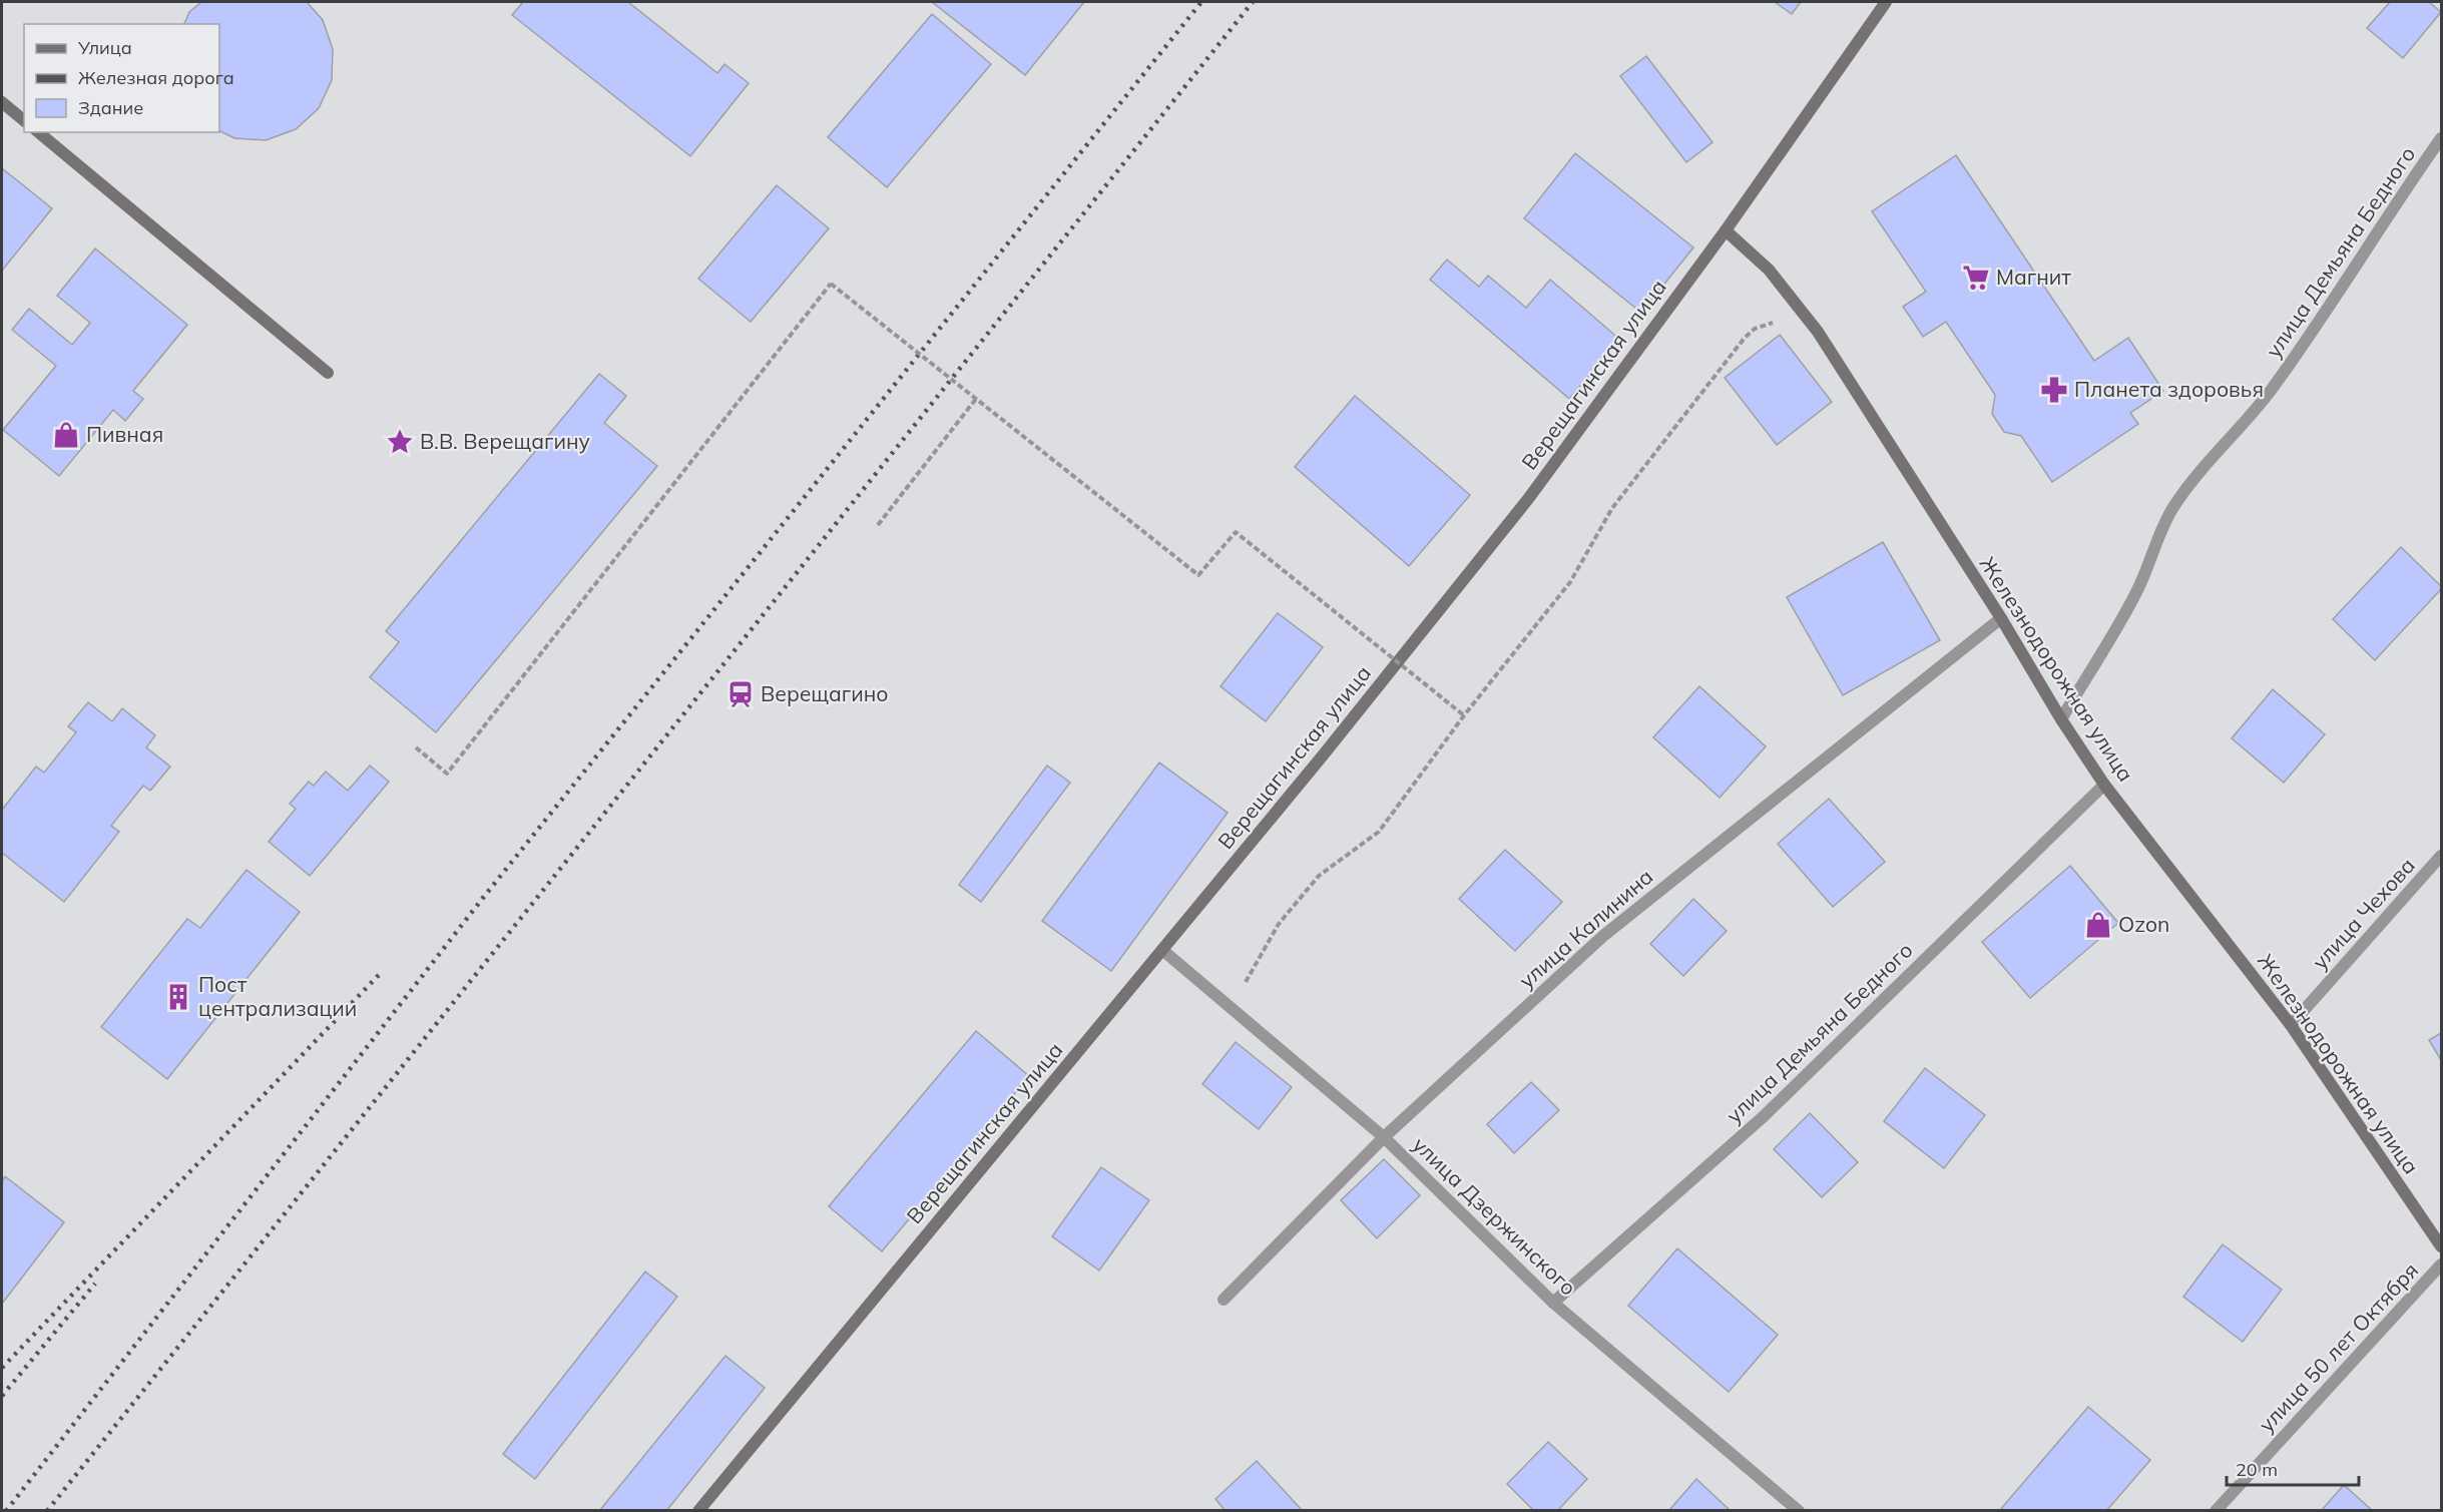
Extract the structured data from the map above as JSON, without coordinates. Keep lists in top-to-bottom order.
{
  "streets": {
    "main road": ["Верещагинская улица", "Железнодорожная улица"],
    "street": [
      "улица Демьяна Бедного",
      "улица Чехова",
      "улица Калинина",
      "улица Дзержинского",
      "улица 50 лет Октября"
    ]
  },
  "crossings": [
    ["улица Демьяна Бедного", "Железнодорожная улица"],
    ["улица Демьяна Бедного", "улица Дзержинского"],
    ["Верещагинская улица", "Железнодорожная улица"],
    ["Верещагинская улица", "улица Дзержинского"],
    ["Железнодорожная улица", "улица Чехова"],
    ["Железнодорожная улица", "улица Калинина"],
    ["улица Калинина", "улица Дзержинского"]
  ],
  "places": {
    "supermarket": ["Магнит"],
    "pharmacy": ["Планета здоровья"],
    "shop": ["Пивная", "Ozon"],
    "place": ["В.В. Верещагину"],
    "station": ["Верещагино"],
    "building": ["Пост централизации"]
  },
  "legend": ["Улица", "Железная дорога", "Здание"],
  "scale_bar": "20 m"
}
